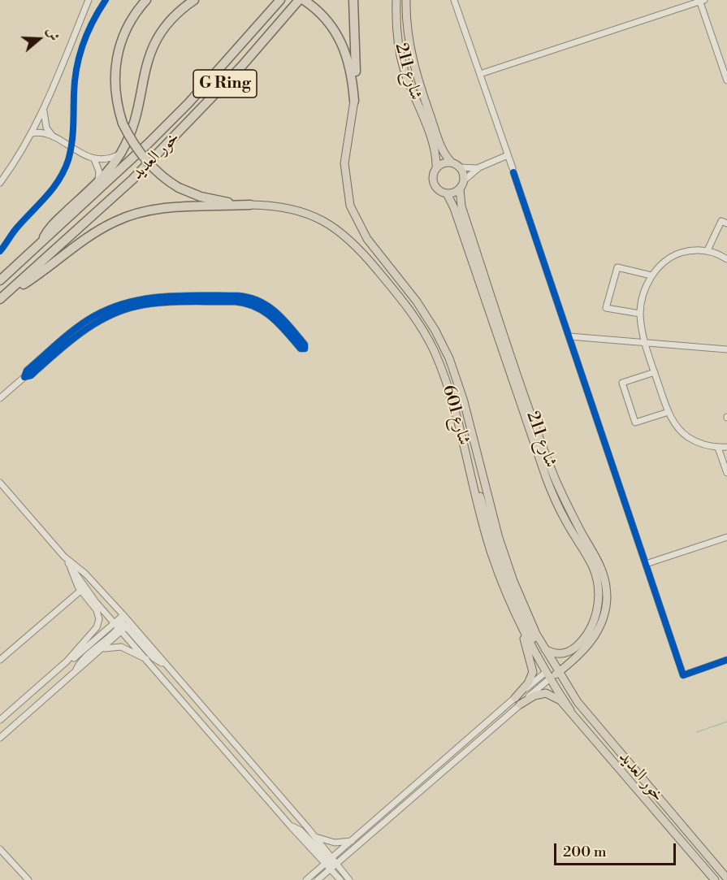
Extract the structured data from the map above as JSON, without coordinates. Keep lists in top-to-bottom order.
{
  "streets": {
    "highway": ["G Ring", "خور العديد"],
    "main road": ["شارع 211", "شارع 601"]
  },
  "crossings": [
    ["شارع 211", "خور العديد"],
    ["شارع 211", "شارع 601"],
    ["خور العديد", "شارع 601"]
  ],
  "scale_bar": "200 m",
  "north": "right"
}
